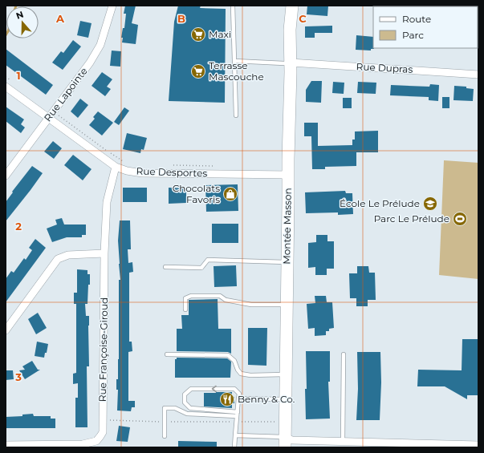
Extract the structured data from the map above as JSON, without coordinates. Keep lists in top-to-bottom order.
{
  "streets": {
    "main road": ["Montée Masson"],
    "street": [
      "Rue Dupras",
      "Rue Lapointe",
      "Rue Desportes",
      "Rue Françoise-Giroud"
    ]
  },
  "crossings": [
    ["Rue Dupras", "Montée Masson"],
    ["Rue Lapointe", "Rue Desportes"],
    ["Rue Desportes", "Montée Masson"],
    ["Rue Desportes", "Rue Françoise-Giroud"]
  ],
  "places": {
    "supermarket": ["Maxi", "Terrasse Mascouche"],
    "shop": ["Chocolats Favoris"],
    "school or university": ["École Le Prélude"],
    "sports": ["Parc Le Prélude"],
    "restaurant": ["Benny & Co."]
  },
  "legend": ["Route", "Parc"],
  "north": "top",
  "grid": {
    "columns": ["A", "B", "C"],
    "rows": ["1", "2", "3"]
  }
}
